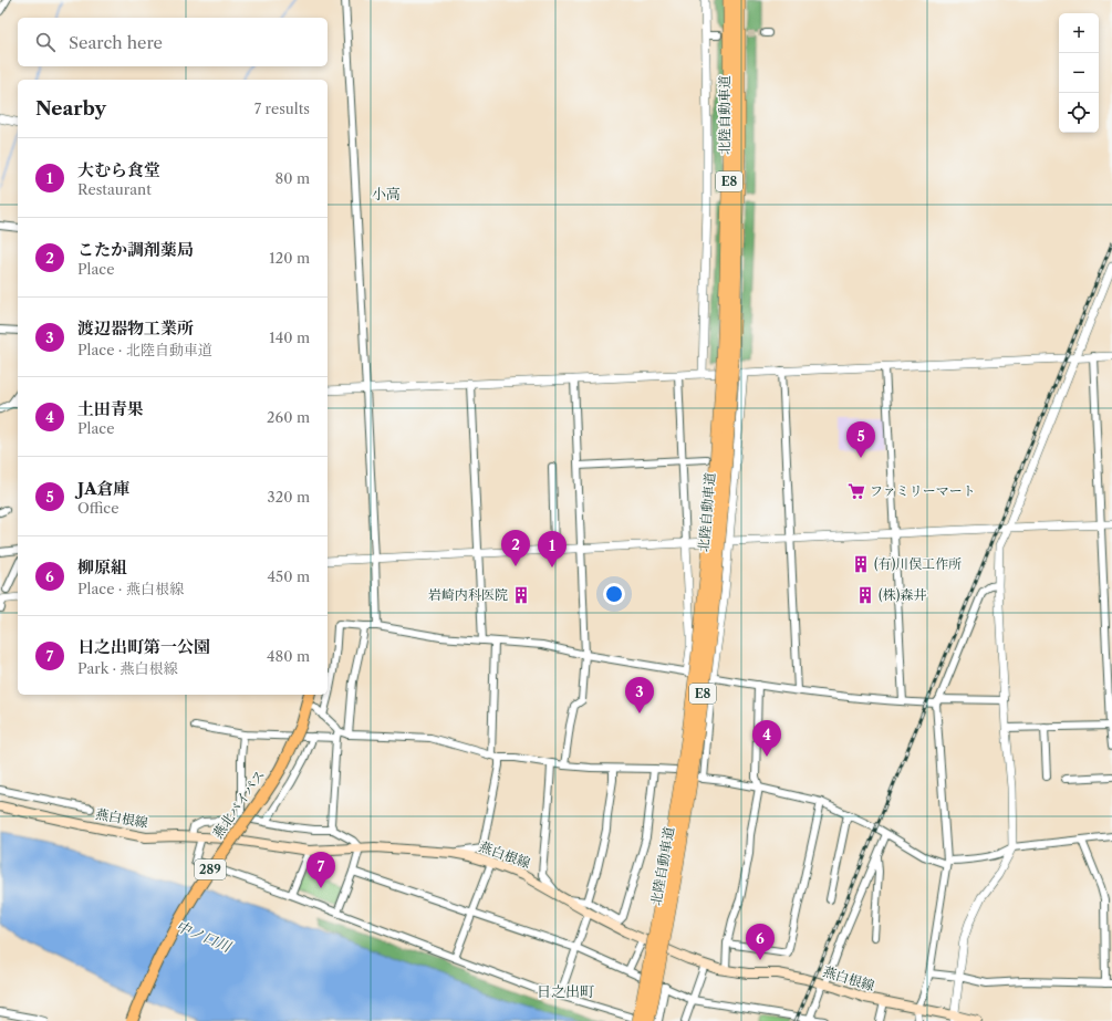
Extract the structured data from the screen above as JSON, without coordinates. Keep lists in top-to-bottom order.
{
  "streets": {
    "highway": [
      "北陸自動車道",
      "E8",
      "燕北バイパス",
      "289"
    ],
    "main road": ["燕白根線"]
  },
  "districts": ["小高", "日之出町"],
  "water": ["中ノ口川"],
  "places": {
    "supermarket": ["ファミリーマート"],
    "building": ["(有)川俣工作所", "岩崎内科医院", "(株)森井"]
  },
  "page": {
    "map_buttons": ["+", "−"],
    "search": "Search here",
    "heading": ["Nearby", "7 results"],
    "list": [
      {
        "mark": "1",
        "name": "大むら食堂",
        "note": "Restaurant",
        "value": "80 m"
      },
      {
        "mark": "2",
        "name": "こたか調剤薬局",
        "note": "Place",
        "value": "120 m"
      },
      {
        "mark": "3",
        "name": "渡辺器物工業所",
        "note": "Place · 北陸自動車道",
        "value": "140 m"
      },
      {
        "mark": "4",
        "name": "土田青果",
        "note": "Place",
        "value": "260 m"
      },
      {
        "mark": "5",
        "name": "JA倉庫",
        "note": "Office",
        "value": "320 m"
      },
      {
        "mark": "6",
        "name": "柳原組",
        "note": "Place · 燕白根線",
        "value": "450 m"
      },
      {
        "mark": "7",
        "name": "日之出町第一公園",
        "note": "Park · 燕白根線",
        "value": "480 m"
      }
    ],
    "pins": [
      "5",
      "2",
      "1",
      "3",
      "4",
      "7",
      "6"
    ]
  }
}
